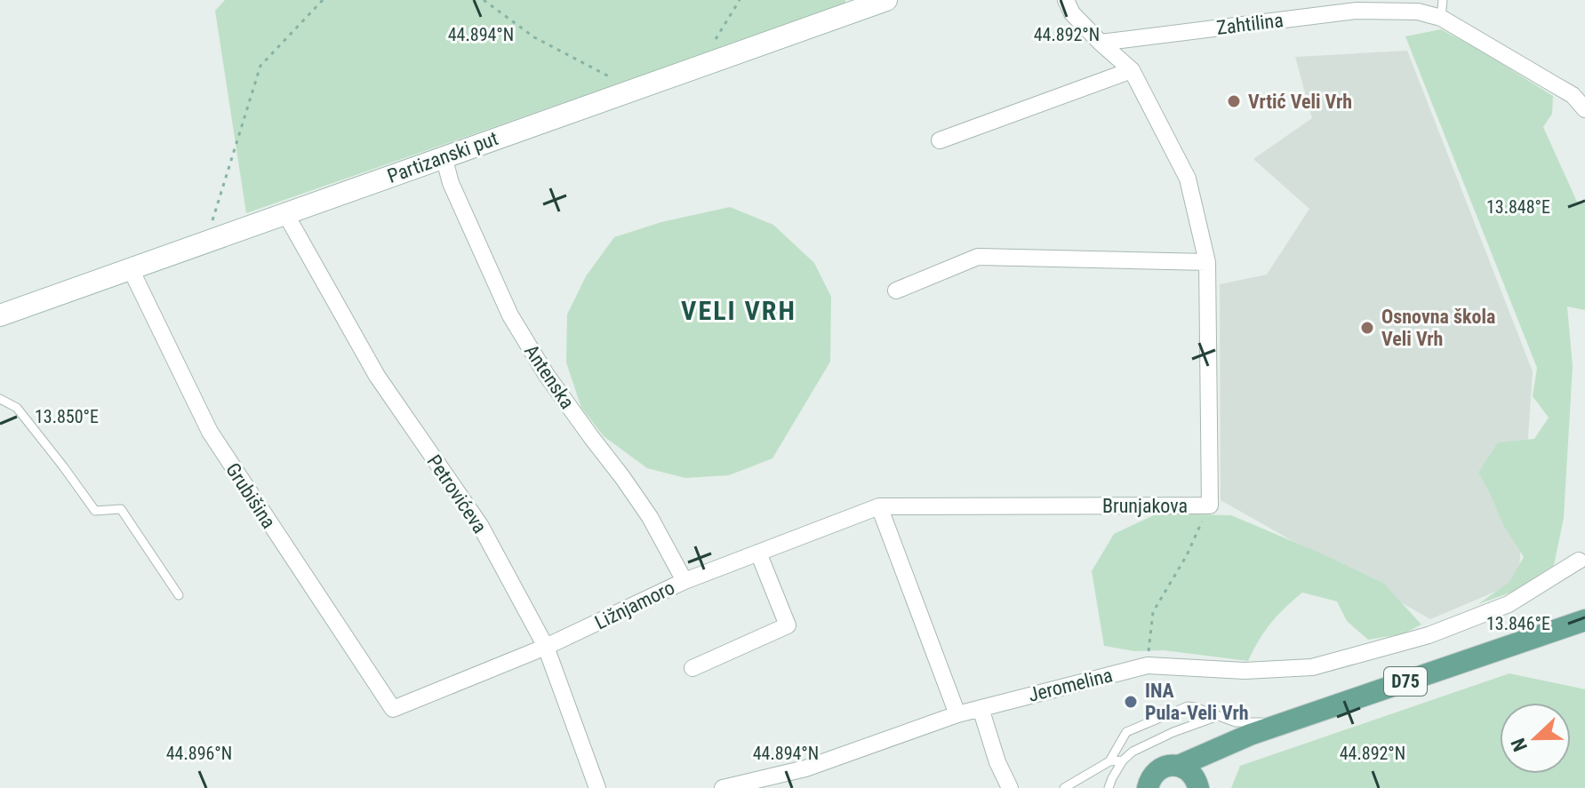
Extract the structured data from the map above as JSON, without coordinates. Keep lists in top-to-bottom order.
{
  "streets": {
    "main road": ["D75"],
    "street": [
      "Zahtilina",
      "Partizanski put",
      "Antenska",
      "Petrovićeva",
      "Grubišina",
      "Brunjakova",
      "Ližnjamoro",
      "Jeromelina"
    ]
  },
  "crossings": [
    ["Zahtilina", "Brunjakova"],
    ["Partizanski put", "Antenska"],
    ["Partizanski put", "Petrovićeva"],
    ["Partizanski put", "Grubišina"],
    ["Antenska", "Ližnjamoro"],
    ["Petrovićeva", "Ližnjamoro"],
    ["Grubišina", "Ližnjamoro"],
    ["Brunjakova", "Ližnjamoro"]
  ],
  "districts": ["VELI VRH"],
  "places": ["Vrtić Veli Vrh", "Osnovna škola Veli Vrh", "INA Pula-Veli Vrh"],
  "north": "left",
  "coordinates": [
    "44.894°N",
    "44.892°N",
    "13.848°E",
    "13.850°E",
    "13.846°E",
    "44.896°N"
  ]
}
